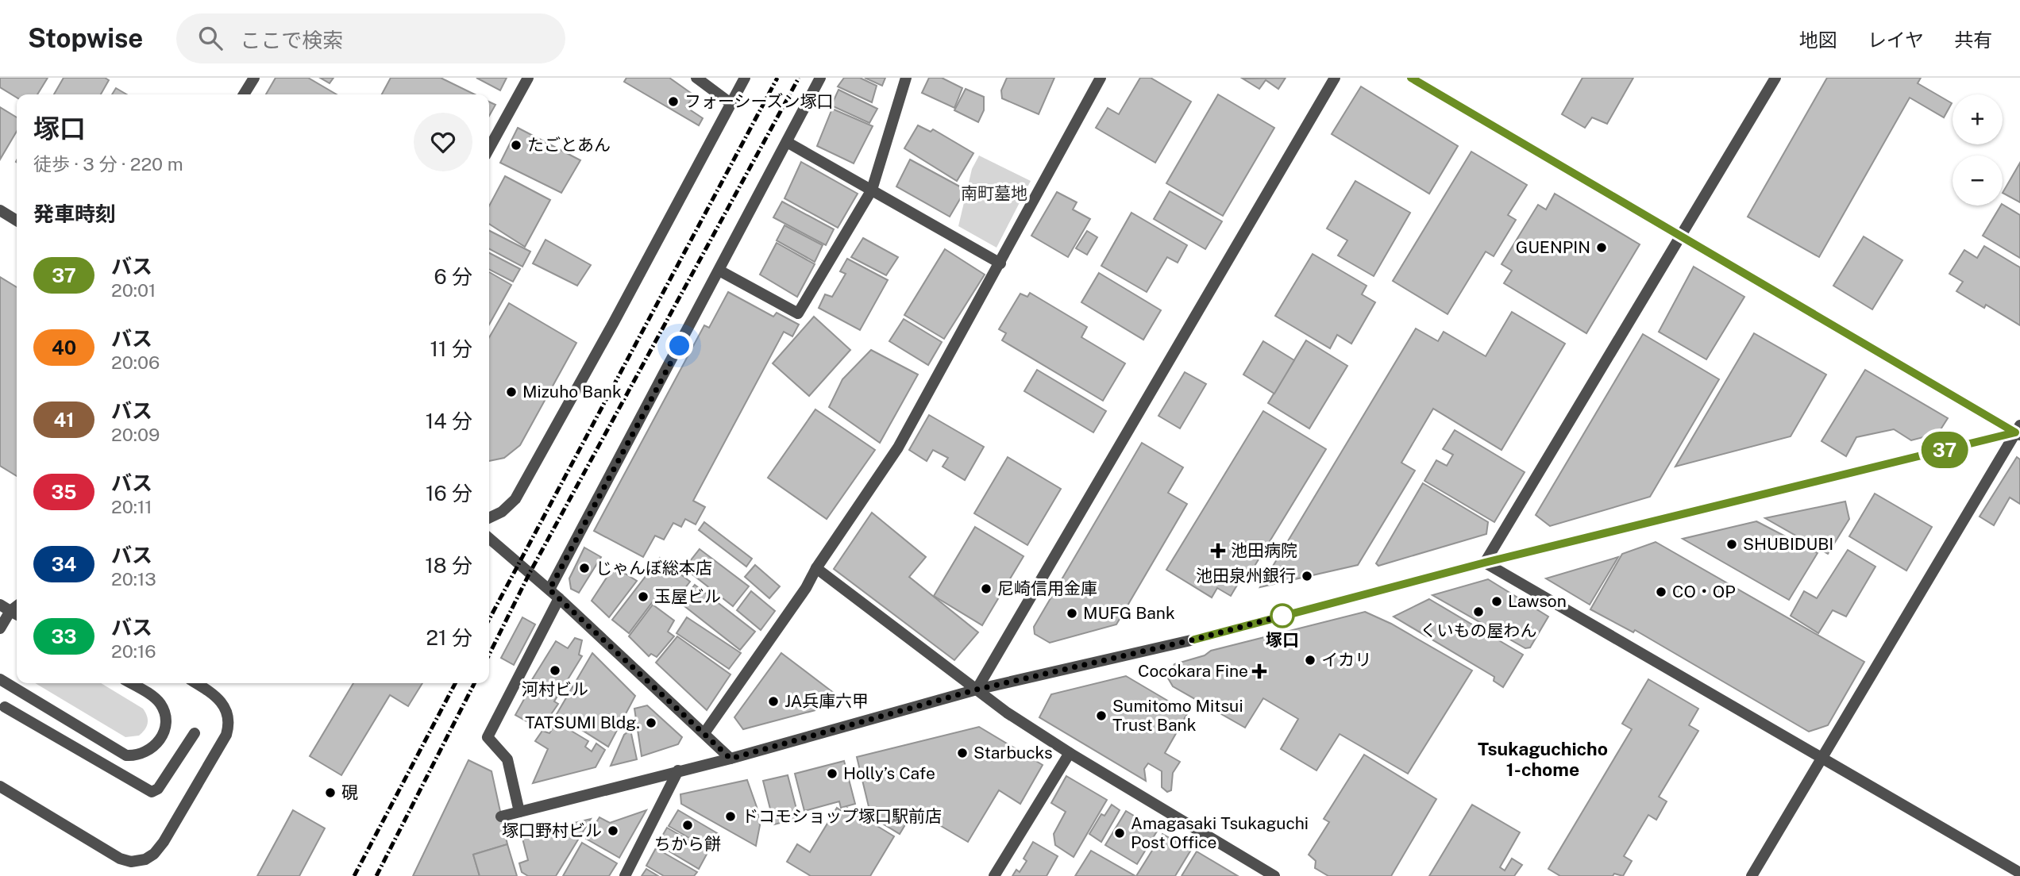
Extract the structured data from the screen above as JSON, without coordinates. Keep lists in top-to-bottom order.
{
  "districts": ["Tsukaguchicho 1-chome"],
  "parks": ["南町墓地"],
  "places": {
    "other": [
      "フォーシーズン塚口",
      "たごとあん",
      "GUENPIN",
      "Mizuho Bank",
      "SHUBIDUBI",
      "じゃんぼ総本店",
      "池田泉州銀行",
      "尼崎信用金庫",
      "CO・OP",
      "玉屋ビル",
      "Lawson",
      "くいもの屋わん",
      "MUFG Bank",
      "塚口",
      "イカリ",
      "河村ビル",
      "JA兵庫六甲",
      "Sumitomo Mitsui Trust Bank",
      "TATSUMI Bldg.",
      "Starbucks",
      "Holly’s Cafe",
      "硯",
      "ドコモショップ塚口駅前店",
      "ちから餅",
      "塚口野村ビル",
      "Amagasaki Tsukaguchi Post Office"
    ],
    "health": ["池田病院", "Cocokara Fine"]
  },
  "lines": ["bus line 37"],
  "page": {
    "header": "Stopwise",
    "search": "ここで検索",
    "nav": ["地図", "レイヤ", "共有"],
    "on_map": "37",
    "map_buttons": ["+", "−"],
    "heading": [
      ["塚口", "徒歩 · 3 分 · 220 m"],
      "発車時刻"
    ],
    "list": [
      {
        "mark": "37",
        "name": "バス",
        "note": "20:01",
        "value": "6 分"
      },
      {
        "mark": "40",
        "name": "バス",
        "note": "20:06",
        "value": "11 分"
      },
      {
        "mark": "41",
        "name": "バス",
        "note": "20:09",
        "value": "14 分"
      },
      {
        "mark": "35",
        "name": "バス",
        "note": "20:11",
        "value": "16 分"
      },
      {
        "mark": "34",
        "name": "バス",
        "note": "20:13",
        "value": "18 分"
      },
      {
        "mark": "33",
        "name": "バス",
        "note": "20:16",
        "value": "21 分"
      }
    ]
  }
}
